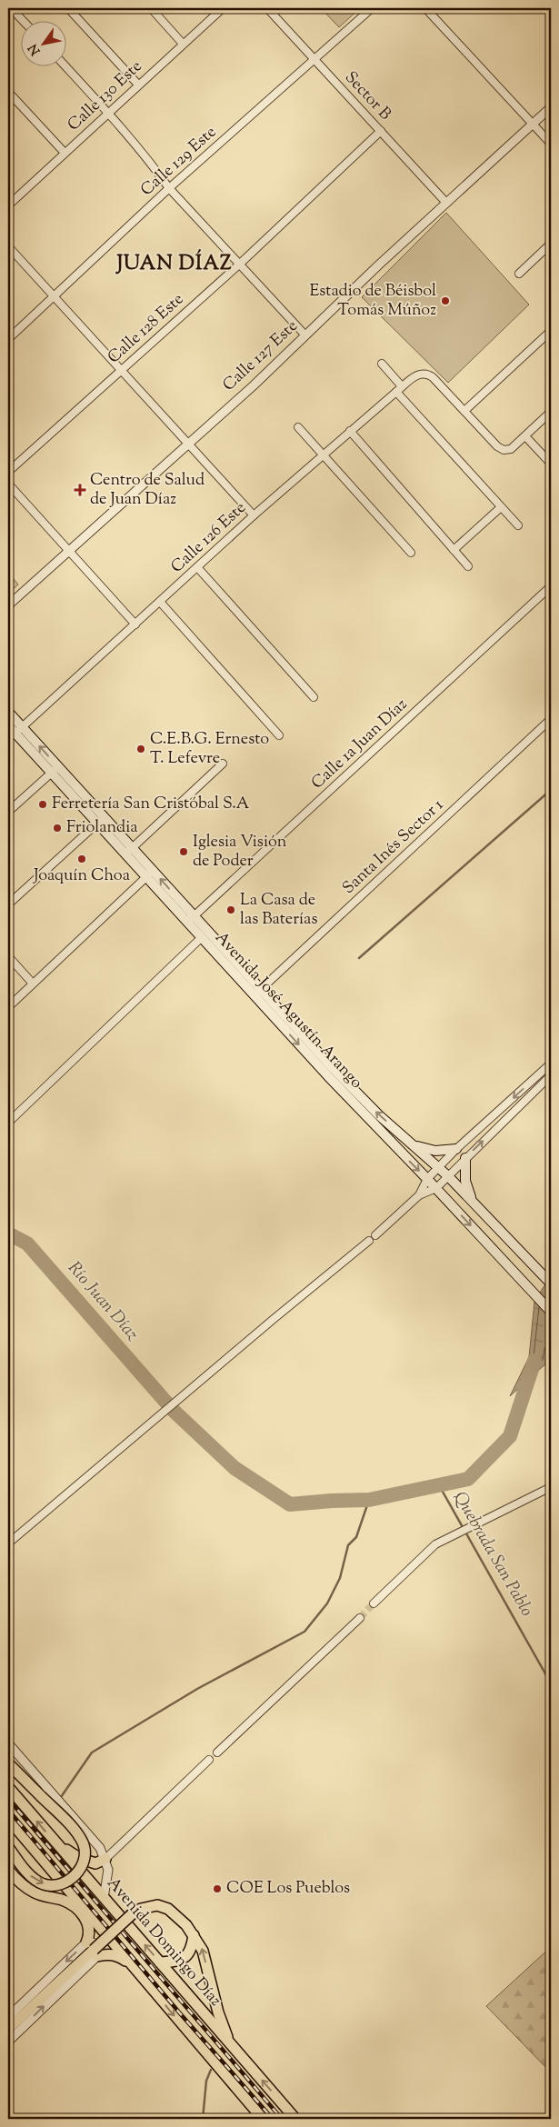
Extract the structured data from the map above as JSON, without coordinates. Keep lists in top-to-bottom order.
{
  "streets": {
    "main road": ["Avenida José Agustín Arango", "Avenida Domingo Díaz"],
    "street": [
      "Calle 130 Este",
      "Sector B",
      "Calle 129 Este",
      "Calle 128 Este",
      "Calle 127 Este",
      "Calle 126 Este",
      "Calle 1a Juan Díaz",
      "Santa Inés Sector 1"
    ]
  },
  "crossings": [
    ["Sector B", "Calle 129 Este"],
    ["Sector B", "Calle 128 Este"],
    ["Sector B", "Calle 127 Este"],
    ["Calle 126 Este", "Avenida José Agustín Arango"],
    ["Calle 1a Juan Díaz", "Avenida José Agustín Arango"],
    ["Santa Inés Sector 1", "Avenida José Agustín Arango"]
  ],
  "districts": ["JUAN DÍAZ"],
  "water": ["Río Juan Díaz", "Quebrada San Pablo"],
  "places": {
    "other": [
      "Estadio de Béisbol Tomás Múñoz",
      "C.E.B.G. Ernesto T. Lefevre",
      "Ferretería San Cristóbal S.A",
      "Friolandia",
      "Iglesia Visión de Poder",
      "Joaquín Choa",
      "La Casa de las Baterías",
      "COE Los Pueblos"
    ],
    "health": ["Centro de Salud de Juan Díaz"]
  },
  "north": "bottom left"
}
